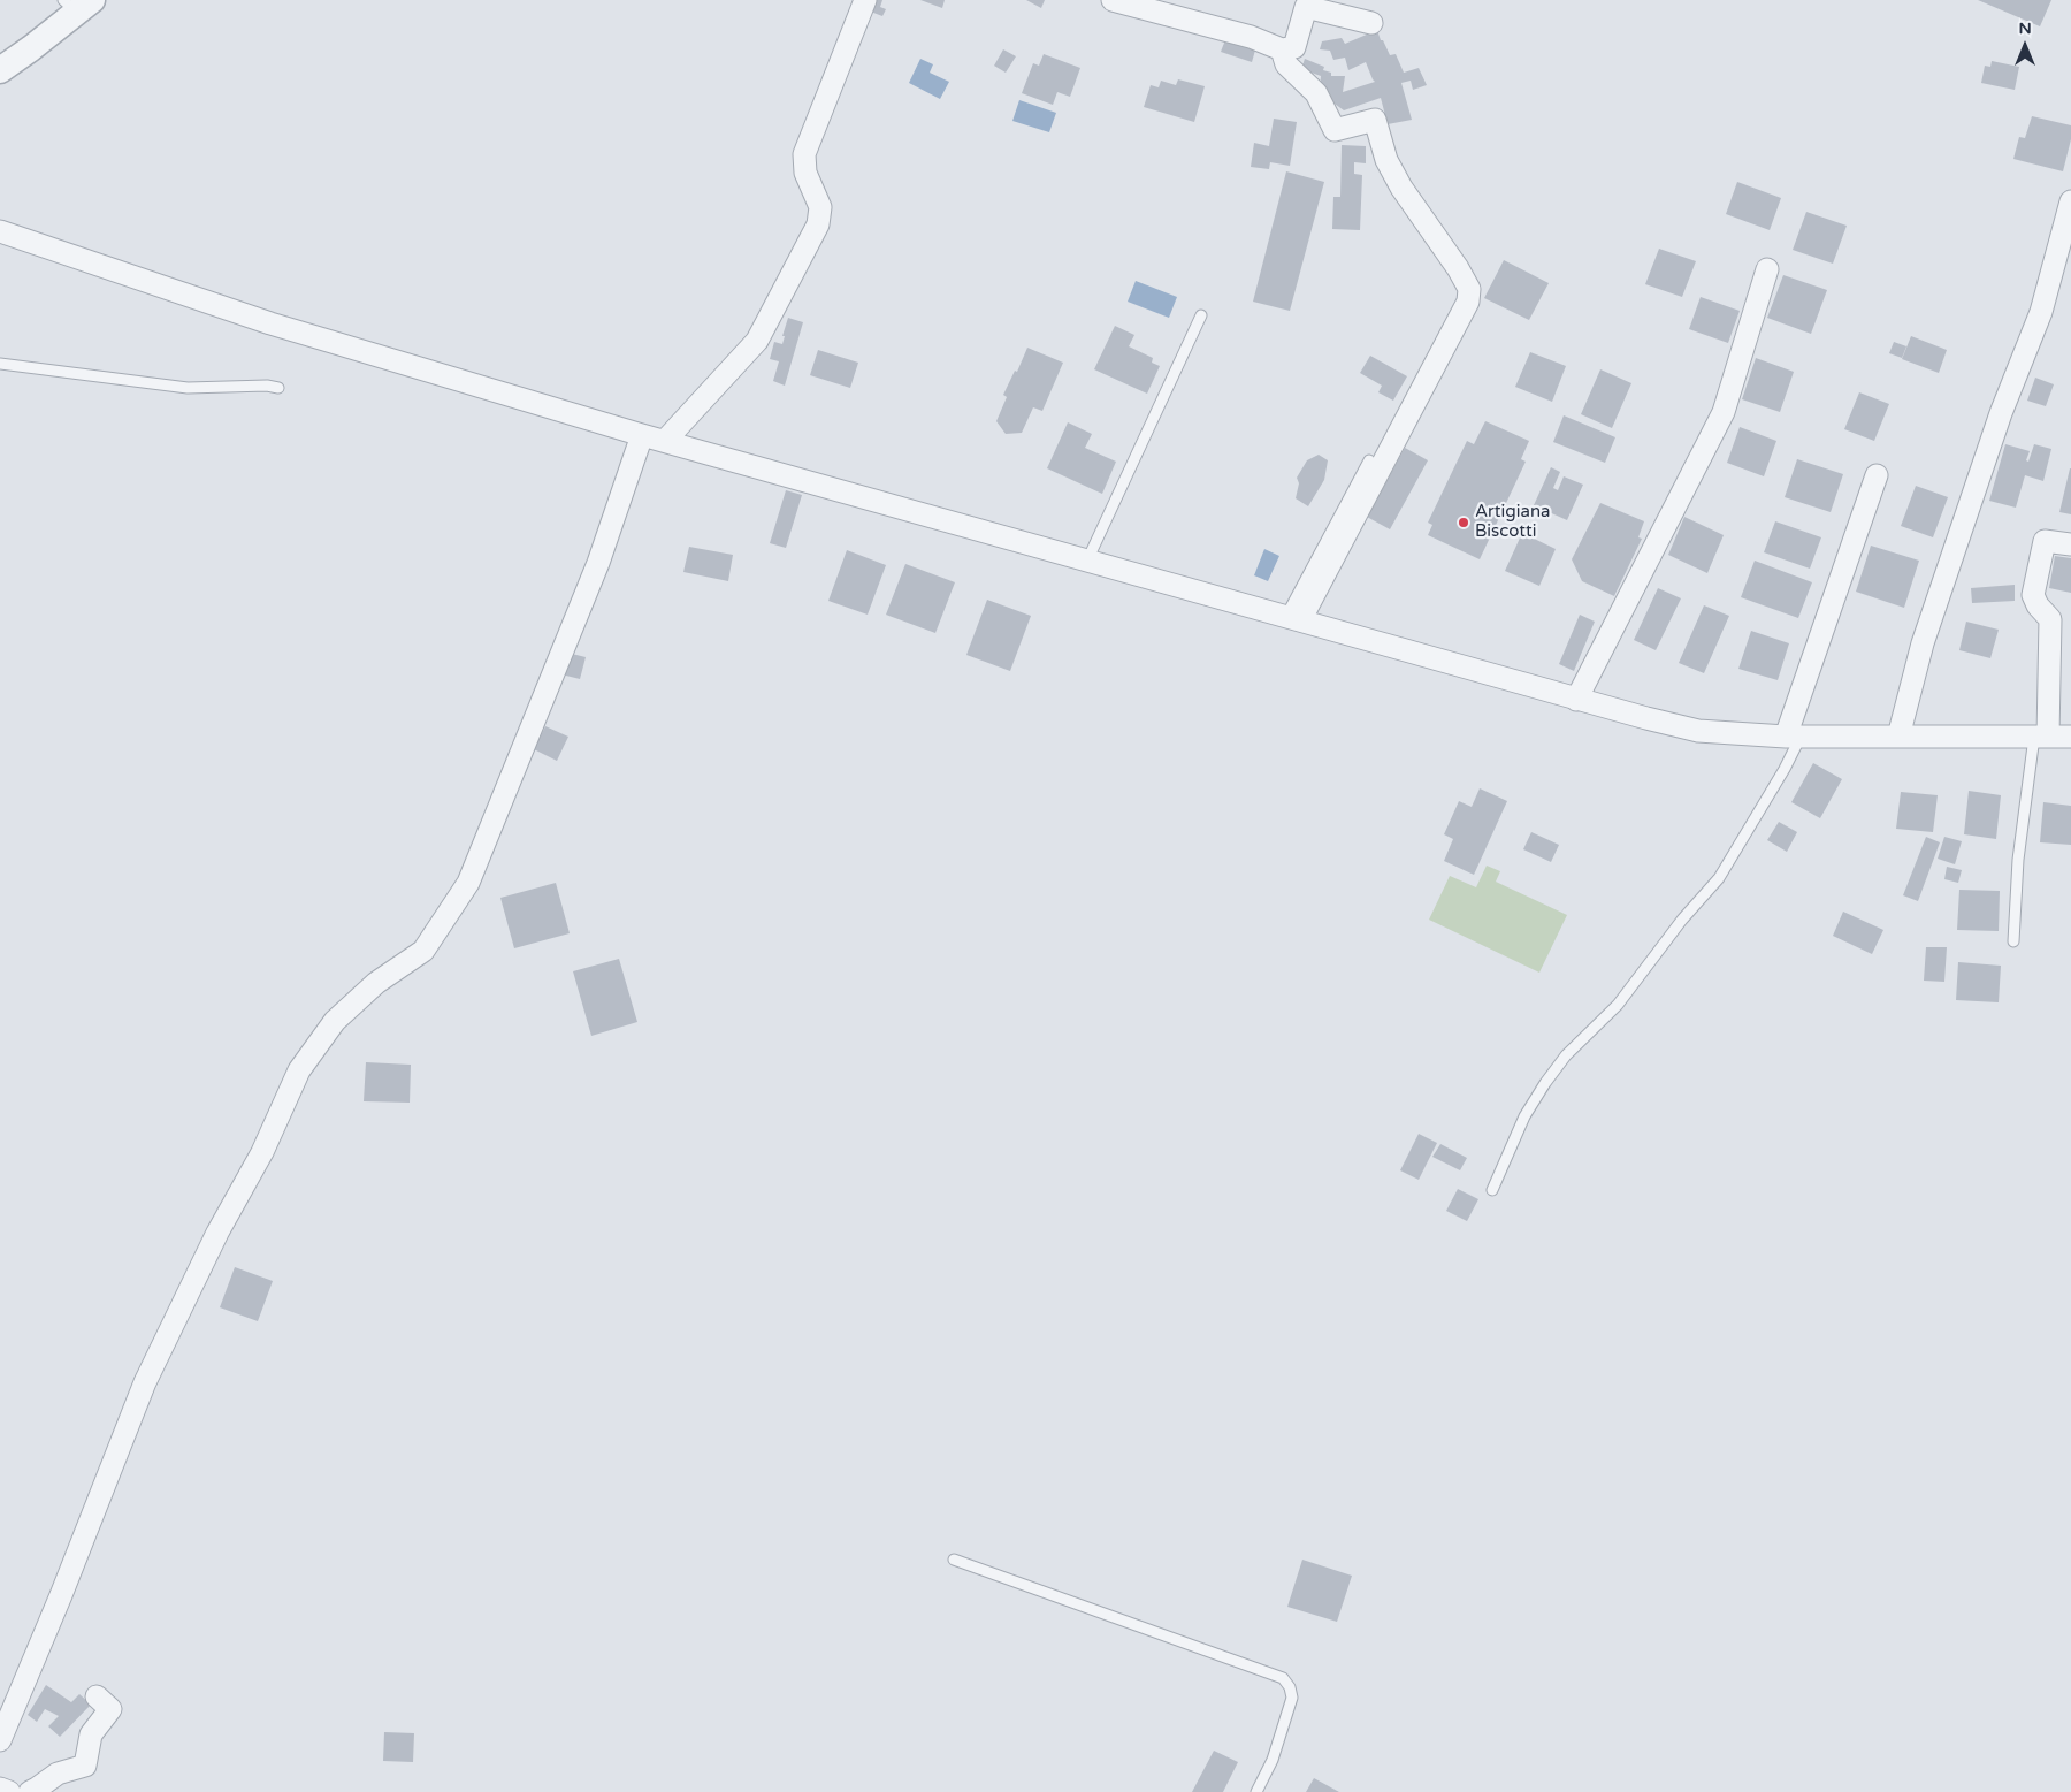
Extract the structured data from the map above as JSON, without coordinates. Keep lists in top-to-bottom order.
{
  "places": ["Artigiana Biscotti"],
  "north": "top"
}
